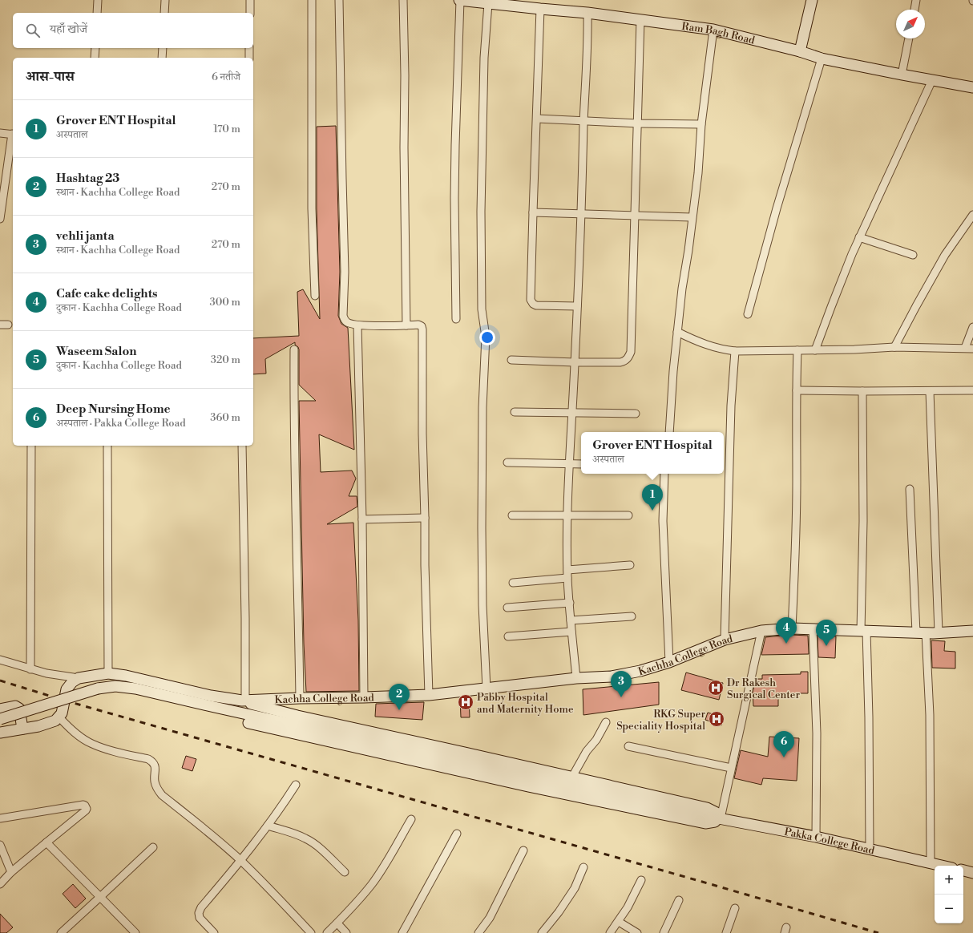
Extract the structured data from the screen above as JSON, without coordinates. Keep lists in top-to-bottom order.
{
  "streets": {
    "street": ["Ram Bagh Road", "Kachha College Road", "Pakka College Road"]
  },
  "places": {
    "hospital": ["Dr Rakesh Surgical Center", "Pabby Hospital and Maternity Home", "RKG Super Speciality Hospital"]
  },
  "north": "top right",
  "page": {
    "search": "यहाँ खोजें",
    "heading": ["आस-पास", "6 नतीजे"],
    "list": [
      {
        "mark": "1",
        "name": "Grover ENT Hospital",
        "note": "अस्पताल",
        "value": "170 m"
      },
      {
        "mark": "2",
        "name": "Hashtag 23",
        "note": "स्थान · Kachha College Road",
        "value": "270 m"
      },
      {
        "mark": "3",
        "name": "vehli janta",
        "note": "स्थान · Kachha College Road",
        "value": "270 m"
      },
      {
        "mark": "4",
        "name": "Cafe cake delights",
        "note": "दुकान · Kachha College Road",
        "value": "300 m"
      },
      {
        "mark": "5",
        "name": "Waseem Salon",
        "note": "दुकान · Kachha College Road",
        "value": "320 m"
      },
      {
        "mark": "6",
        "name": "Deep Nursing Home",
        "note": "अस्पताल · Pakka College Road",
        "value": "360 m"
      }
    ],
    "popup": ["Grover ENT Hospital", "अस्पताल"],
    "pins": [
      "1",
      "4",
      "5",
      "3",
      "2",
      "6"
    ],
    "map_buttons": ["+", "−"]
  }
}
